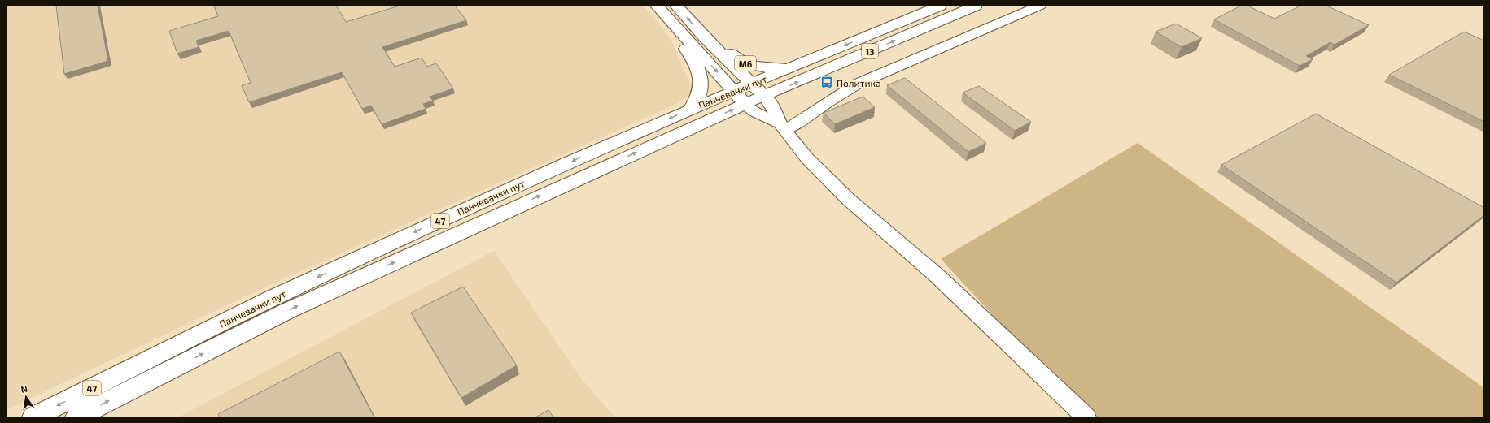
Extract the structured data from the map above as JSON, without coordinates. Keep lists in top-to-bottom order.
{
  "streets": {
    "main road": [
      "13",
      "M6",
      "Панчевачки пут",
      "47"
    ]
  },
  "crossings": [
    ["M6", "Панчевачки пут"]
  ],
  "places": {
    "bus stop": ["Политика"]
  },
  "north": "top"
}
